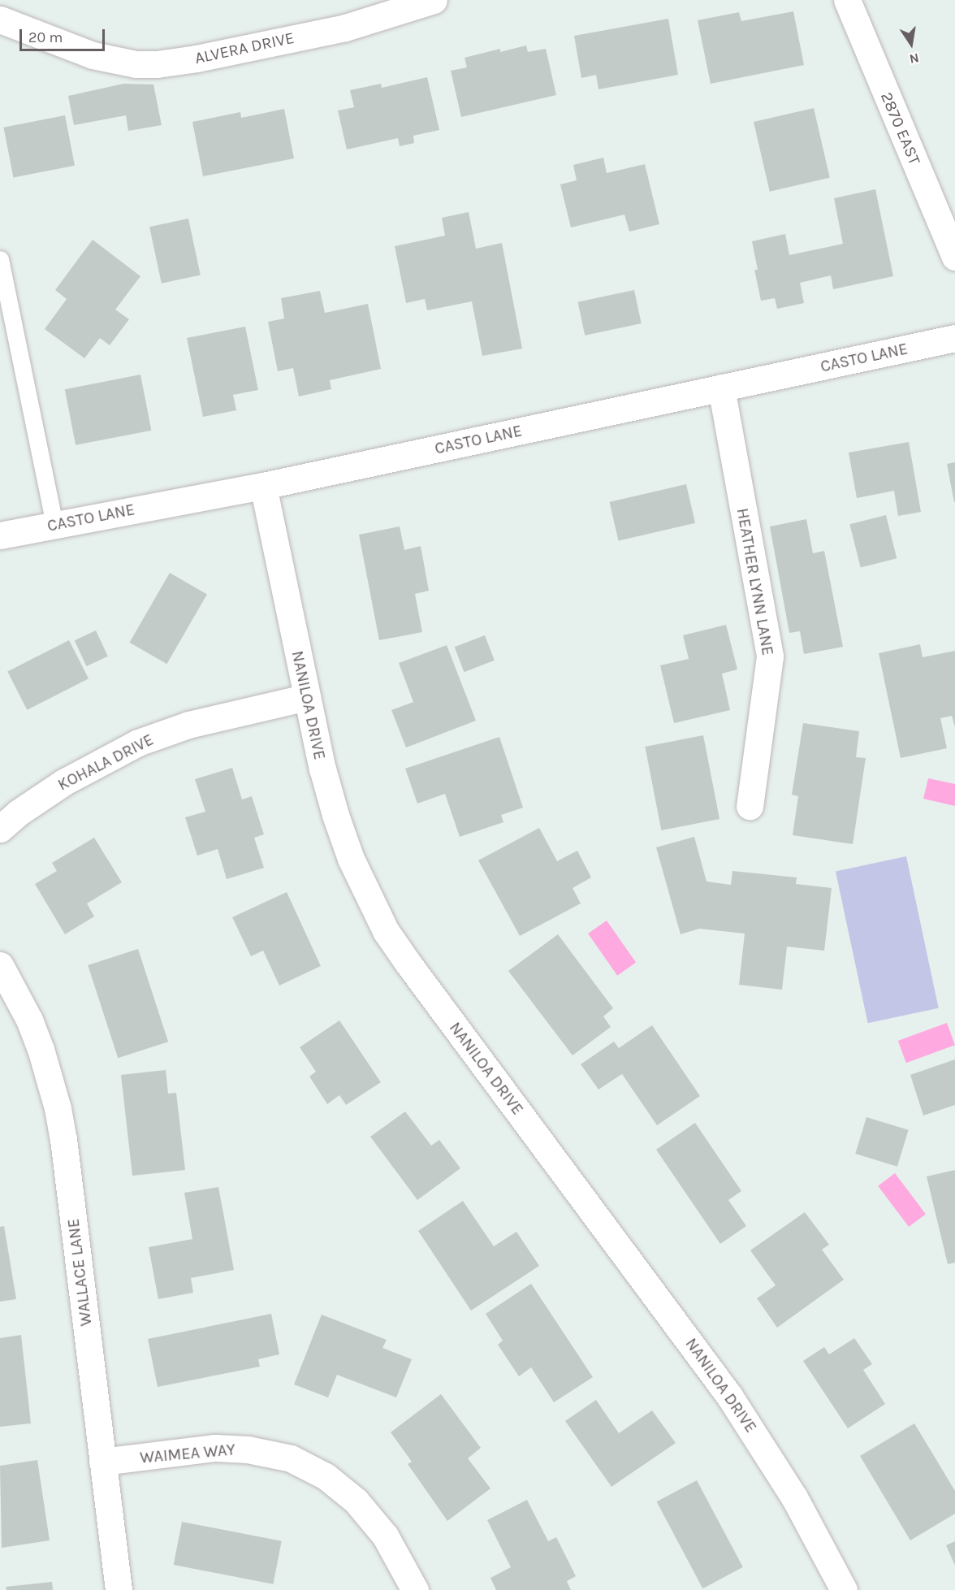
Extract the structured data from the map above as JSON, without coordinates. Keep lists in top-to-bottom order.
{
  "streets": {
    "street": [
      "ALVERA DRIVE",
      "2870 EAST",
      "CASTO LANE",
      "HEATHER LYNN LANE",
      "NANILOA DRIVE",
      "KOHALA DRIVE",
      "WALLACE LANE",
      "WAIMEA WAY"
    ]
  },
  "crossings": [
    ["CASTO LANE", "HEATHER LYNN LANE"],
    ["CASTO LANE", "NANILOA DRIVE"],
    ["NANILOA DRIVE", "KOHALA DRIVE"],
    ["WALLACE LANE", "WAIMEA WAY"]
  ],
  "scale_bar": "20 m",
  "north": "bottom"
}
